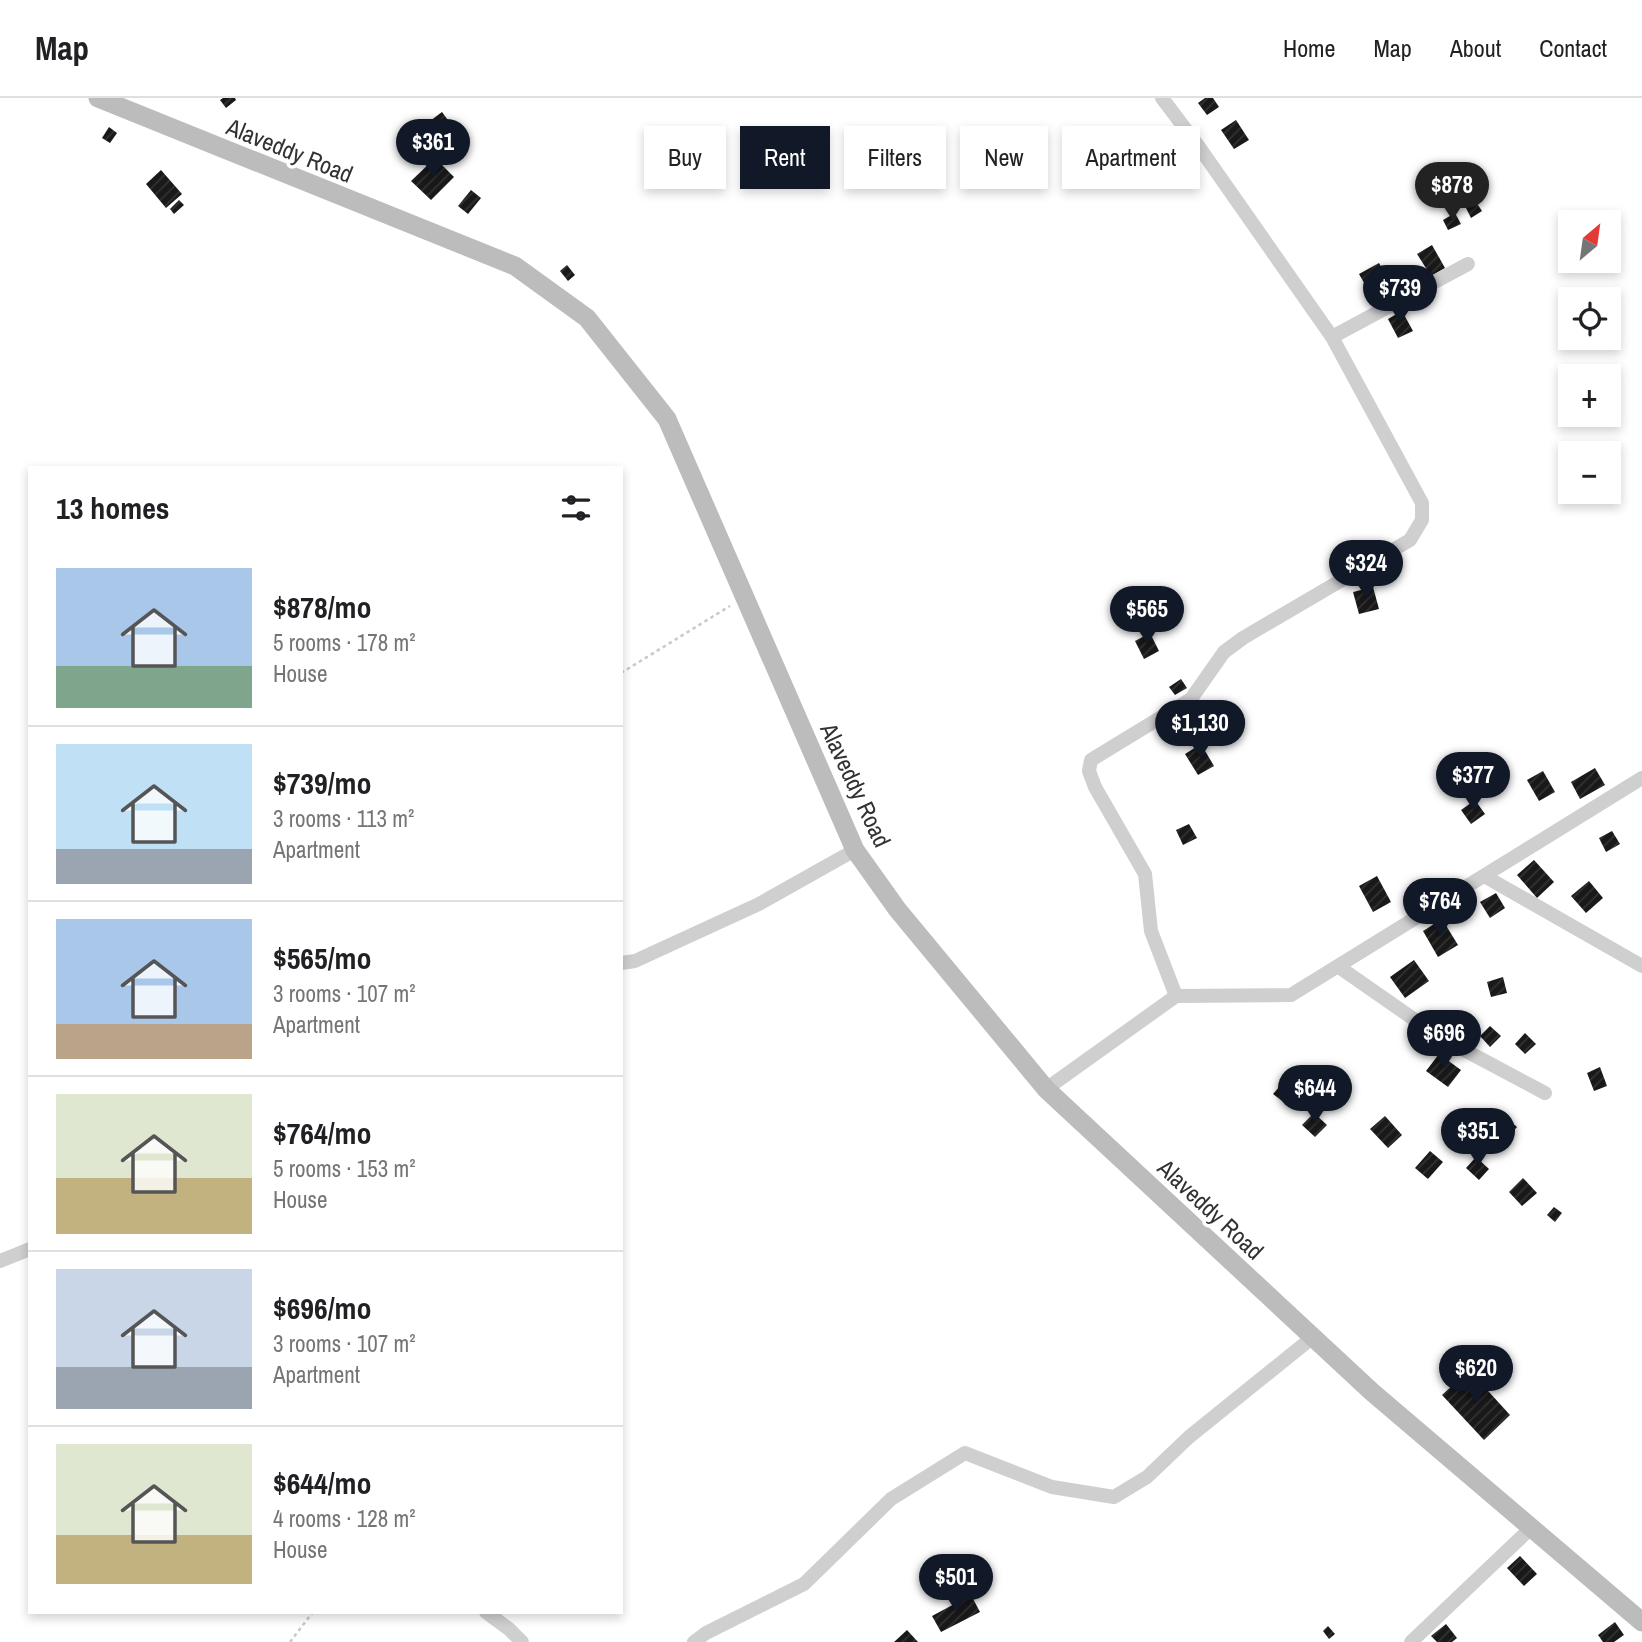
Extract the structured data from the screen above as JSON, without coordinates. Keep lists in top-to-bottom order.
{
  "streets": {
    "street": ["Alaveddy Road"]
  },
  "north": "top right",
  "page": {
    "header": "Map",
    "nav": [
      "Home",
      "Map",
      "About",
      "Contact"
    ],
    "price": [
      "$361",
      "$878",
      "$739",
      "$324",
      "$565",
      "$1,130",
      "$377",
      "$764",
      "$696",
      "$644",
      "$351",
      "$620",
      "$501"
    ],
    "chip": [
      "Buy",
      "Rent",
      "Filters",
      "New",
      "Apartment"
    ],
    "map_buttons": ["+", "−"],
    "heading": "13 homes",
    "list": [
      {
        "name": "$878/mo",
        "note": "5 rooms · 178 m² · House"
      },
      {
        "name": "$739/mo",
        "note": "3 rooms · 113 m² · Apartment"
      },
      {
        "name": "$565/mo",
        "note": "3 rooms · 107 m² · Apartment"
      },
      {
        "name": "$764/mo",
        "note": "5 rooms · 153 m² · House"
      },
      {
        "name": "$696/mo",
        "note": "3 rooms · 107 m² · Apartment"
      },
      {
        "name": "$644/mo",
        "note": "4 rooms · 128 m² · House"
      }
    ]
  }
}
